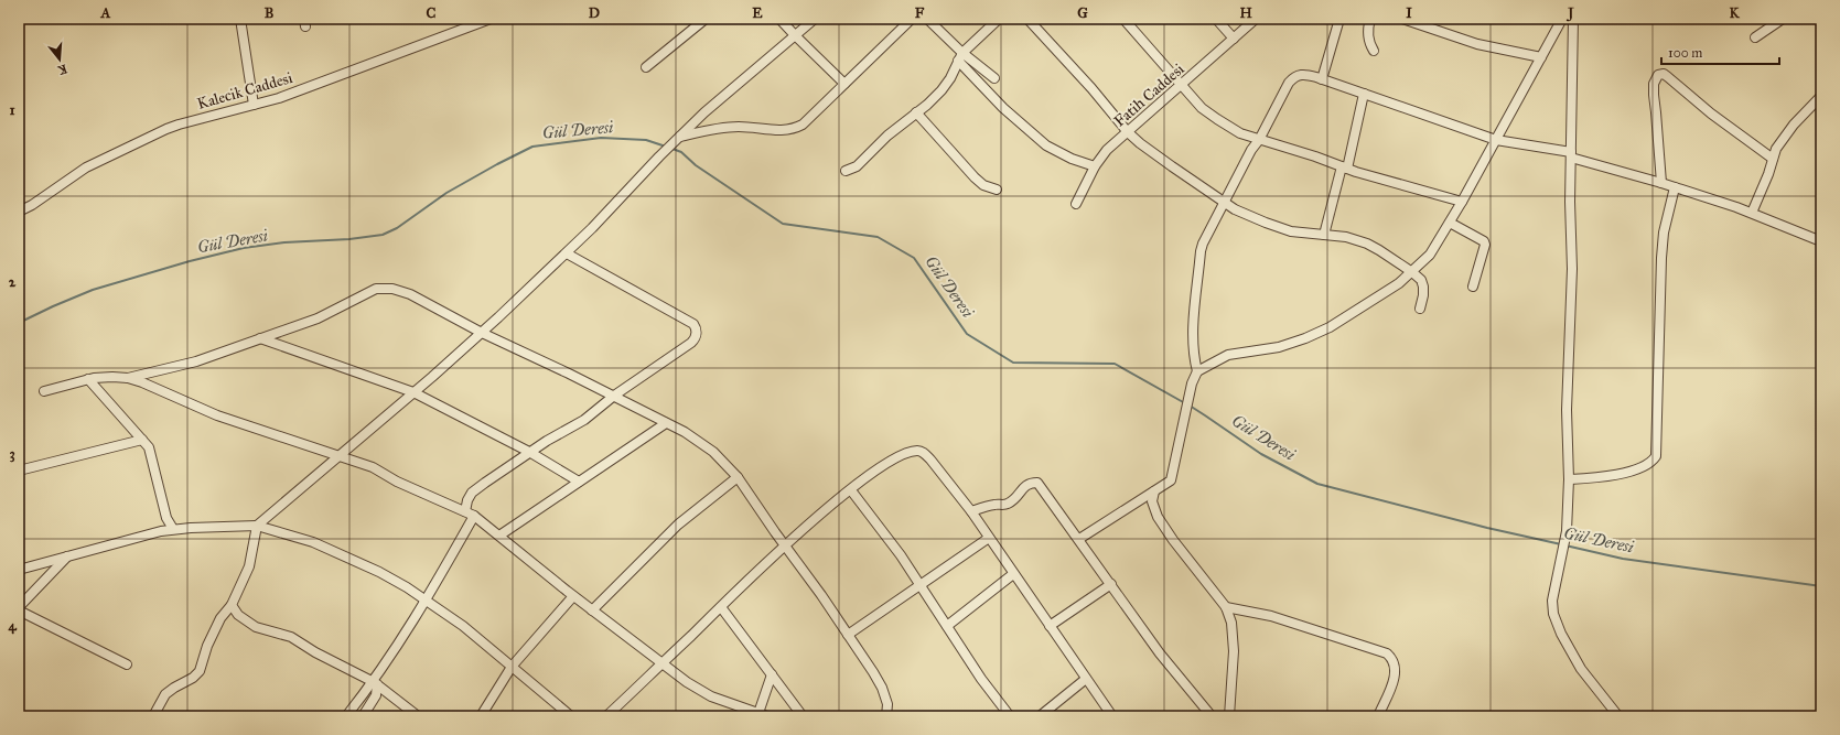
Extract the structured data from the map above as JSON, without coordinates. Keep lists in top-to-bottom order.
{
  "streets": {
    "street": ["Kalecik Caddesi", "Fatih Caddesi"]
  },
  "water": ["Gül Deresi"],
  "scale_bar": "100 m",
  "north": "bottom",
  "grid": {
    "columns": [
      "A",
      "B",
      "C",
      "D",
      "E",
      "F",
      "G",
      "H",
      "I",
      "J",
      "K"
    ],
    "rows": [
      "1",
      "2",
      "3",
      "4"
    ]
  }
}
